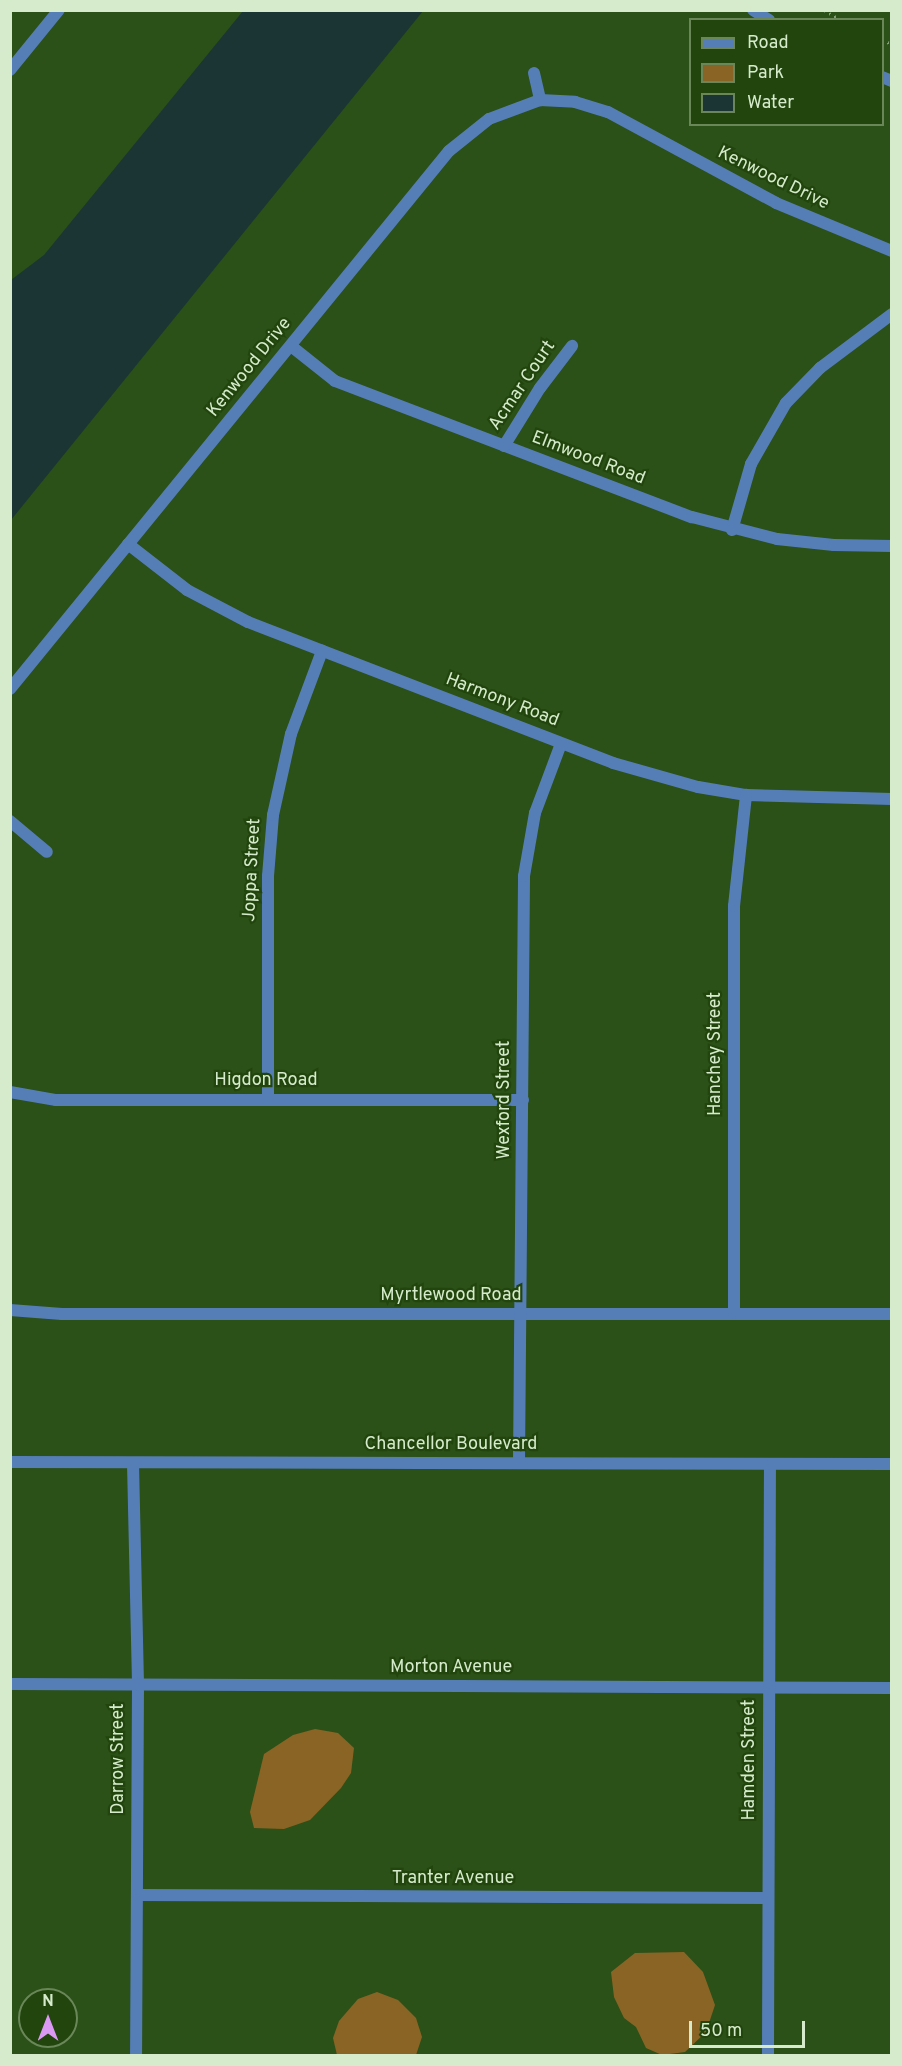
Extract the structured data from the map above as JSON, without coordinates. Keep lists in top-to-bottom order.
{
  "streets": {
    "street": [
      "Kenwood Drive",
      "Acmar Court",
      "Elmwood Road",
      "Harmony Road",
      "Joppa Street",
      "Hanchey Street",
      "Higdon Road",
      "Wexford Street",
      "Myrtlewood Road",
      "Chancellor Boulevard",
      "Morton Avenue",
      "Darrow Street",
      "Hamden Street",
      "Tranter Avenue"
    ]
  },
  "crossings": [
    ["Kenwood Drive", "Elmwood Road"],
    ["Kenwood Drive", "Harmony Road"],
    ["Acmar Court", "Elmwood Road"],
    ["Harmony Road", "Joppa Street"],
    ["Harmony Road", "Hanchey Street"],
    ["Harmony Road", "Wexford Street"],
    ["Joppa Street", "Higdon Road"],
    ["Hanchey Street", "Myrtlewood Road"],
    ["Higdon Road", "Wexford Street"],
    ["Wexford Street", "Myrtlewood Road"],
    ["Wexford Street", "Chancellor Boulevard"],
    ["Chancellor Boulevard", "Darrow Street"],
    ["Chancellor Boulevard", "Hamden Street"],
    ["Morton Avenue", "Darrow Street"],
    ["Morton Avenue", "Hamden Street"],
    ["Darrow Street", "Tranter Avenue"],
    ["Hamden Street", "Tranter Avenue"]
  ],
  "legend": ["Road", "Park", "Water"],
  "scale_bar": "50 m",
  "north": "top"
}
